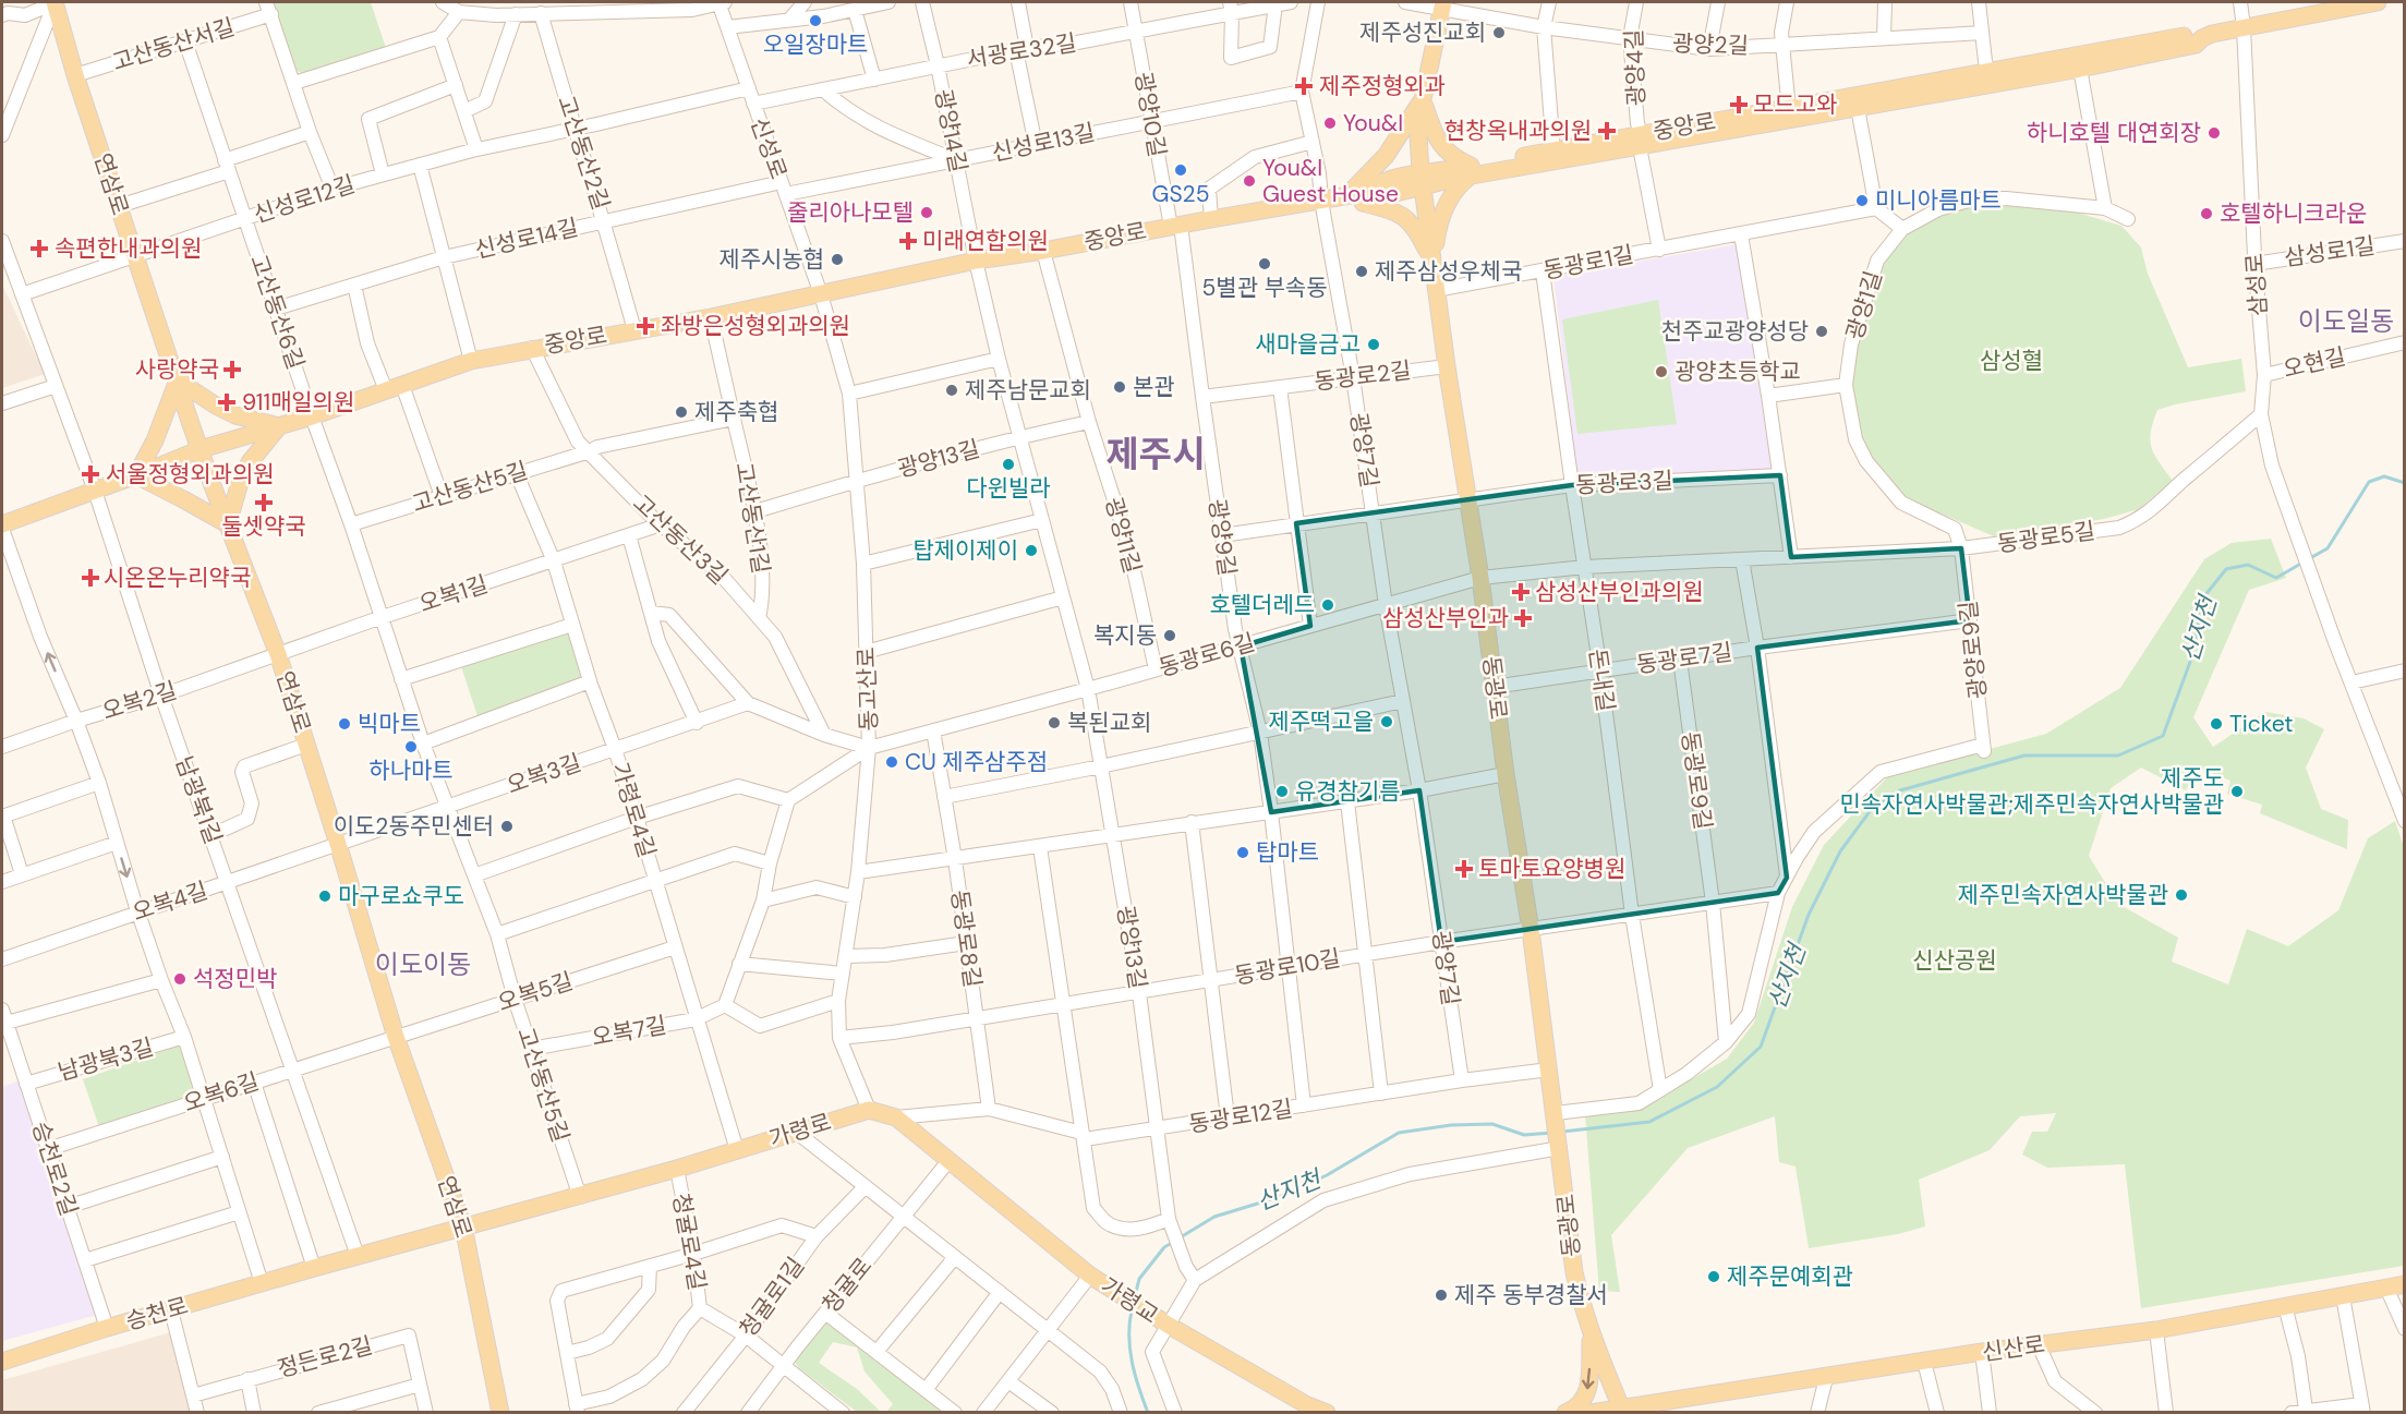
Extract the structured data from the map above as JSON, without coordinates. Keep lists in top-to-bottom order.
{
  "streets": {
    "main road": [
      "중앙로",
      "연삼로",
      "동광로",
      "가령로",
      "가령교",
      "승천로",
      "신산로"
    ],
    "street": [
      "고산동산서길",
      "광양2길",
      "서광로32길",
      "광양4길",
      "광양10길",
      "광양14길",
      "신성로13길",
      "신성로",
      "고산동산2길",
      "신성로12길",
      "신성로14길",
      "삼성로1길",
      "동광로1길",
      "삼성로",
      "광양1길",
      "고산동산6길",
      "오현길",
      "동광로2길",
      "광양7길",
      "광양13길",
      "동광로3길",
      "고산동산5길",
      "고산동산1길",
      "광양11길",
      "광양9길",
      "동광로5길",
      "고산동산3길",
      "오복1길",
      "광양로9길",
      "동광로6길",
      "동광로7길",
      "돈내길",
      "동고산로",
      "오복2길",
      "오복3길",
      "동광로9길",
      "남광북1길",
      "가령로4길",
      "오복4길",
      "동광로8길",
      "동광로10길",
      "오복5길",
      "오복7길",
      "남광북3길",
      "오복6길",
      "동광로12길",
      "승천로2길",
      "청귤로4길",
      "청귤로",
      "청귤로1길",
      "정든로2길"
    ]
  },
  "crossings": [
    ["고산동산서길", "연삼로"],
    ["고산동산서길", "신성로12길"],
    ["고산동산서길", "고산동산6길"],
    ["광양2길", "광양4길"],
    ["광양2길", "동광로"],
    ["서광로32길", "광양10길"],
    ["서광로32길", "광양14길"],
    ["서광로32길", "신성로"],
    ["광양4길", "중앙로"],
    ["광양4길", "동광로1길"],
    ["광양10길", "중앙로"],
    ["광양10길", "신성로13길"],
    ["광양10길", "광양9길"],
    ["중앙로", "광양14길"],
    ["중앙로", "신성로"],
    ["중앙로", "고산동산2길"],
    ["중앙로", "연삼로"],
    ["중앙로", "삼성로"],
    ["중앙로", "고산동산6길"],
    ["중앙로", "광양7길"],
    ["중앙로", "광양13길"],
    ["중앙로", "고산동산5길"],
    ["중앙로", "고산동산1길"],
    ["중앙로", "광양11길"],
    ["중앙로", "광양9길"],
    ["중앙로", "고산동산3길"],
    ["중앙로", "동광로"],
    ["중앙로", "동고산로"],
    ["중앙로", "남광북1길"],
    ["중앙로", "남광북3길"],
    ["광양14길", "신성로13길"],
    ["광양14길", "광양13길"],
    ["신성로13길", "신성로"],
    ["신성로13길", "신성로14길"],
    ["신성로13길", "광양7길"],
    ["신성로", "신성로12길"],
    ["신성로", "신성로14길"],
    ["신성로", "동고산로"],
    ["고산동산2길", "신성로12길"],
    ["고산동산2길", "신성로14길"],
    ["연삼로", "신성로12길"],
    ["연삼로", "오복1길"],
    ["연삼로", "오복2길"],
    ["연삼로", "오복3길"],
    ["연삼로", "오복4길"],
    ["연삼로", "오복5길"],
    ["연삼로", "오복6길"],
    ["연삼로", "가령로"],
    ["연삼로", "승천로"],
    ["신성로12길", "고산동산6길"],
    ["신성로12길", "남광북1길"],
    ["신성로14길", "고산동산6길"],
    ["삼성로1길", "삼성로"],
    ["동광로1길", "돈내길"],
    ["동광로1길", "동광로"],
    ["삼성로", "오현길"],
    ["삼성로", "동광로5길"],
    ["광양1길", "동광로5길"],
    ["광양1길", "광양로9길"],
    ["고산동산6길", "고산동산5길"],
    ["동광로2길", "광양7길"],
    ["동광로2길", "광양9길"],
    ["동광로2길", "동광로"],
    ["광양7길", "동광로3길"],
    ["광양7길", "동광로6길"],
    ["광양7길", "동광로8길"],
    ["광양7길", "동광로10길"],
    ["광양7길", "동광로12길"],
    ["광양13길", "광양11길"],
    ["광양13길", "동광로6길"],
    ["광양13길", "동고산로"],
    ["광양13길", "동광로8길"],
    ["광양13길", "동광로10길"],
    ["광양13길", "동광로12길"],
    ["동광로3길", "광양9길"],
    ["동광로3길", "돈내길"],
    ["동광로3길", "동광로"],
    ["고산동산5길", "고산동산3길"],
    ["고산동산5길", "오복1길"],
    ["고산동산5길", "오복3길"],
    ["고산동산5길", "가령로4길"],
    ["고산동산5길", "오복5길"],
    ["고산동산5길", "오복7길"],
    ["고산동산5길", "가령로"],
    ["고산동산1길", "고산동산3길"],
    ["광양11길", "동광로6길"],
    ["광양9길", "동광로6길"],
    ["광양9길", "동광로8길"],
    ["광양9길", "동광로10길"],
    ["동광로5길", "광양로9길"],
    ["동광로5길", "동광로6길"],
    ["동광로5길", "돈내길"],
    ["동광로5길", "동광로"],
    ["고산동산3길", "오복1길"],
    ["오복1길", "오복2길"],
    ["오복1길", "가령로4길"],
    ["광양로9길", "동광로7길"],
    ["동광로6길", "동광로"],
    ["동광로6길", "동고산로"],
    ["동광로7길", "돈내길"],
    ["동광로7길", "동광로"],
    ["동광로7길", "동광로9길"],
    ["동광로", "동광로8길"],
    ["동광로", "동광로10길"],
    ["동광로", "동광로12길"],
    ["동광로", "신산로"],
    ["동고산로", "동광로8길"],
    ["동고산로", "동광로10길"],
    ["동고산로", "가령로"],
    ["오복2길", "남광북1길"],
    ["오복2길", "남광북3길"],
    ["오복3길", "가령로4길"],
    ["오복3길", "오복4길"],
    ["남광북1길", "오복4길"],
    ["남광북1길", "오복6길"],
    ["남광북1길", "승천로"],
    ["가령로4길", "오복5길"],
    ["가령로4길", "오복7길"],
    ["가령로4길", "가령로"],
    ["오복4길", "남광북3길"],
    ["동광로8길", "동광로10길"],
    ["동광로10길", "동광로12길"],
    ["오복5길", "오복6길"],
    ["남광북3길", "오복6길"],
    ["남광북3길", "승천로2길"],
    ["남광북3길", "승천로"],
    ["오복6길", "승천로2길"],
    ["가령로", "청귤로4길"],
    ["가령로", "승천로"],
    ["승천로2길", "승천로"]
  ],
  "districts": ["이도일동", "제주시", "이도이동"],
  "water": ["산지천"],
  "parks": ["삼성혈", "신산공원"],
  "places": {
    "other": [
      "오일장마트",
      "제주성진교회",
      "You&I",
      "하니호텔 대연회장",
      "GS25",
      "You&I Guest House",
      "미니아름마트",
      "줄리아나모텔",
      "호텔하니크라운",
      "제주시농협",
      "5별관 부속동",
      "제주삼성우체국",
      "천주교광양성당",
      "새마을금고",
      "광양초등학교",
      "본관",
      "제주남문교회",
      "제주축협",
      "다윈빌라",
      "탑제이제이",
      "호텔더레드",
      "복지동",
      "제주떡고을",
      "복된교회",
      "빅마트",
      "Ticket",
      "하나마트",
      "CU 제주삼주점",
      "유경참기름",
      "제주도 민속자연사박물관;제주민속자연사박물관",
      "이도2동주민센터",
      "탑마트",
      "제주민속자연사박물관",
      "마구로쇼쿠도",
      "석정민박",
      "제주문예회관",
      "제주 동부경찰서"
    ],
    "health": [
      "제주정형외과",
      "모드고와",
      "현창옥내과의원",
      "미래연합의원",
      "속편한내과의원",
      "좌방은성형외과의원",
      "사랑약국",
      "911매일의원",
      "서울정형외과의원",
      "둘셋약국",
      "시온온누리약국",
      "삼성산부인과의원",
      "삼성산부인과",
      "토마토요양병원"
    ]
  }
}
